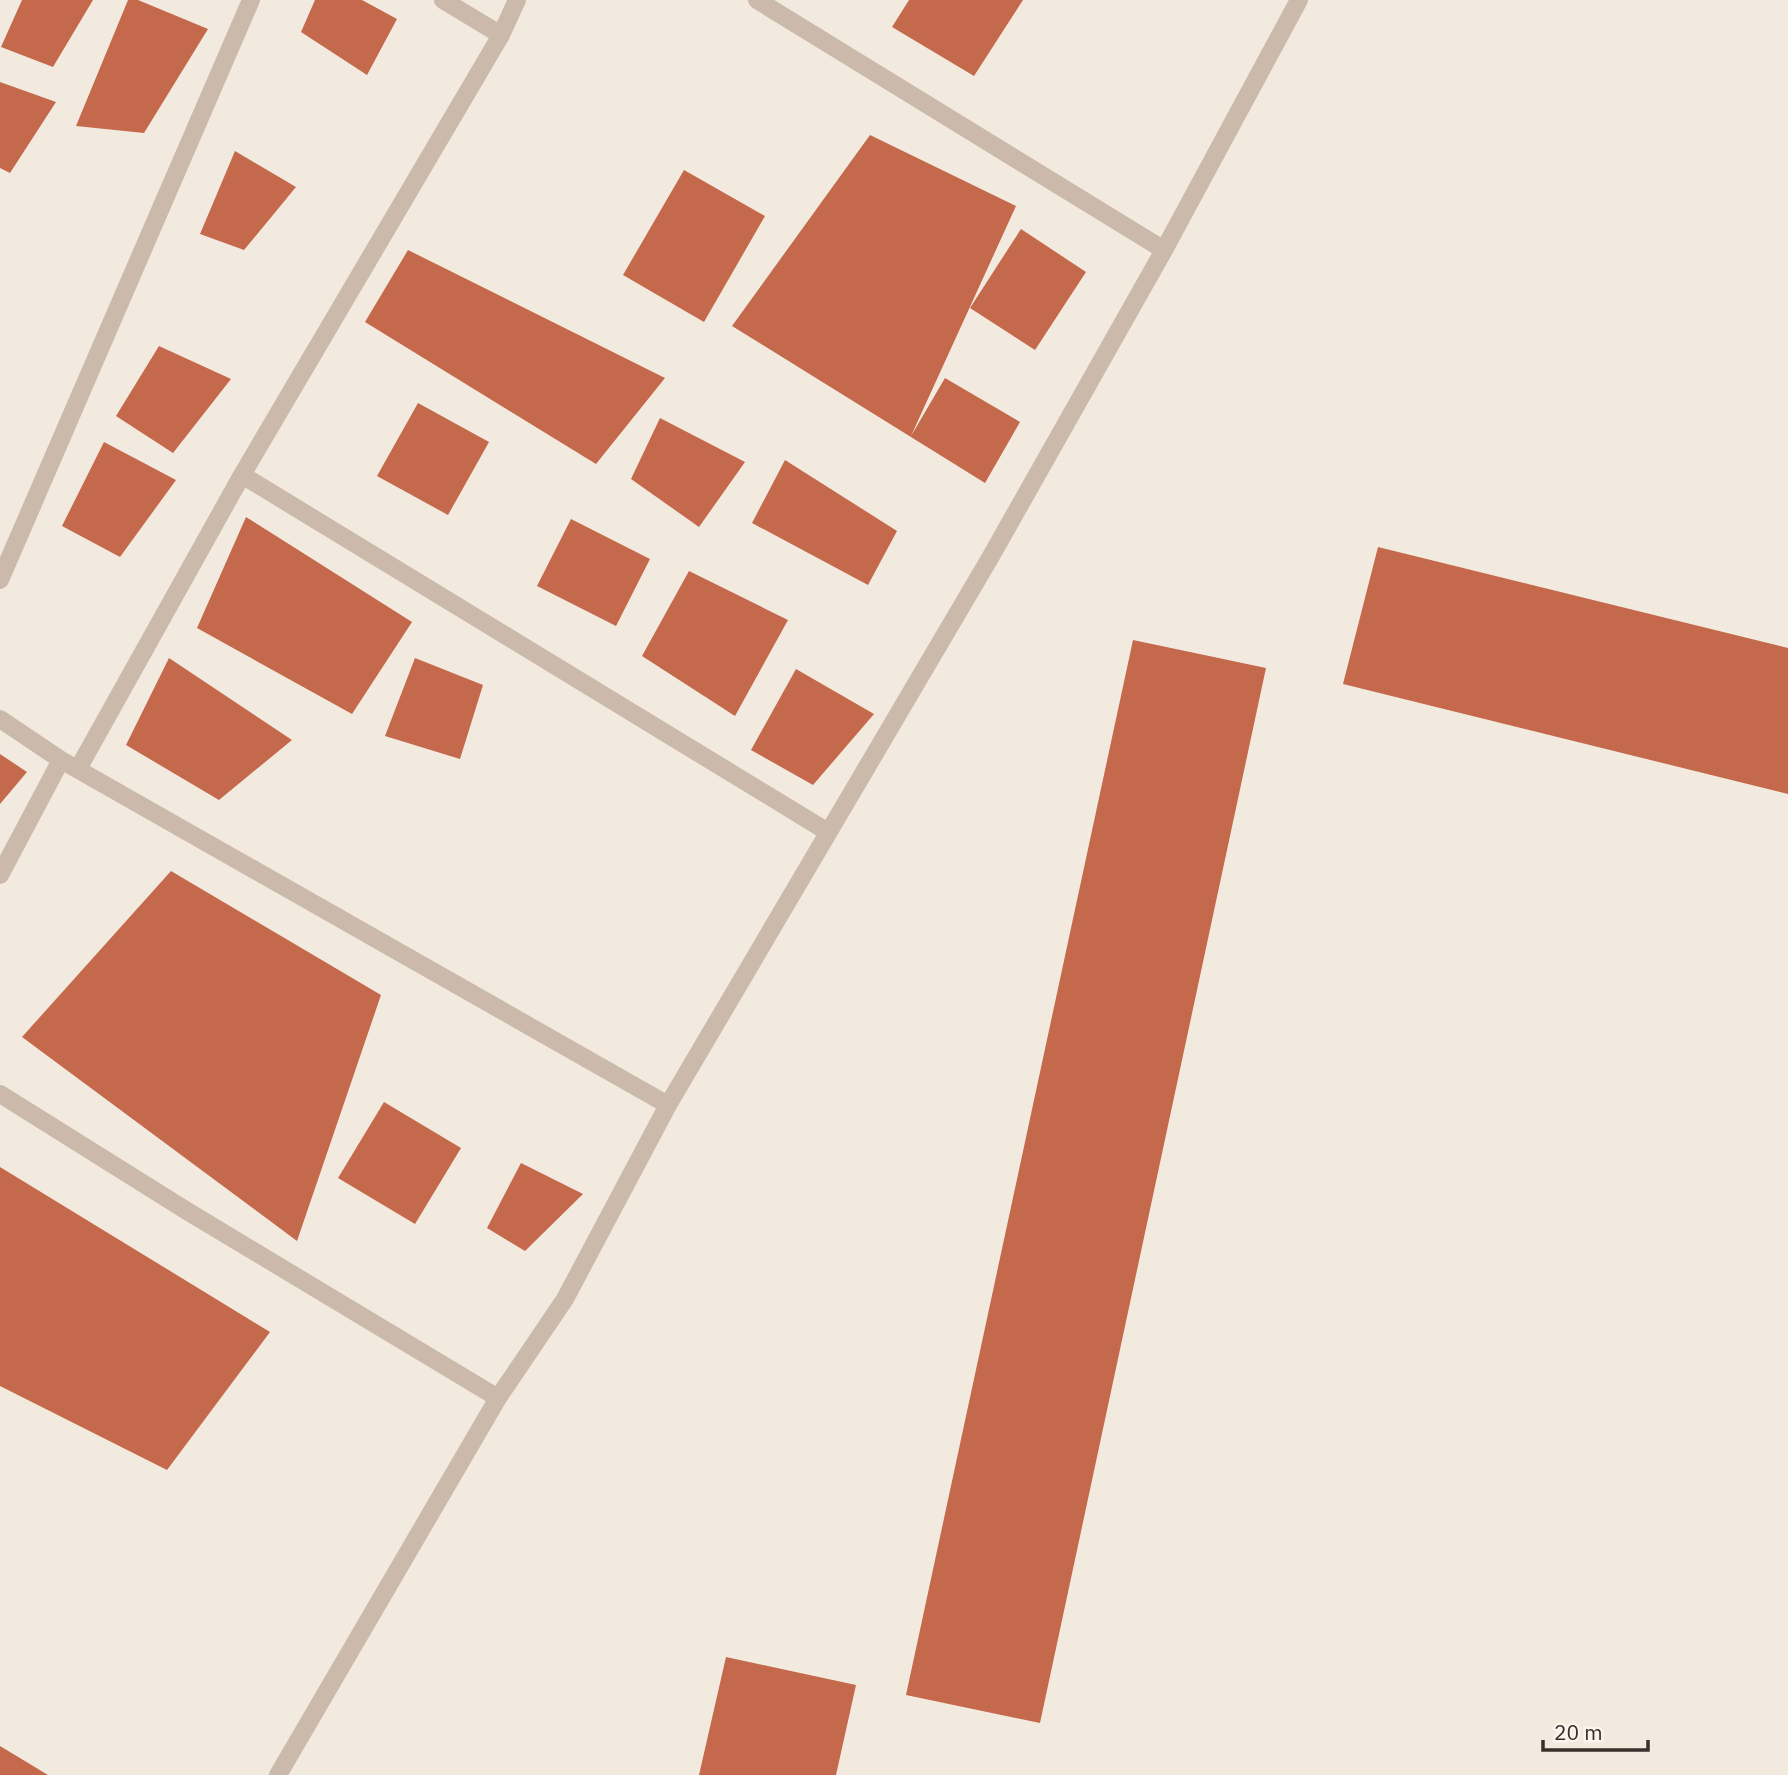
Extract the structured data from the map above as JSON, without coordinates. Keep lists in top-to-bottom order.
{
  "scale_bar": "20 m"
}
